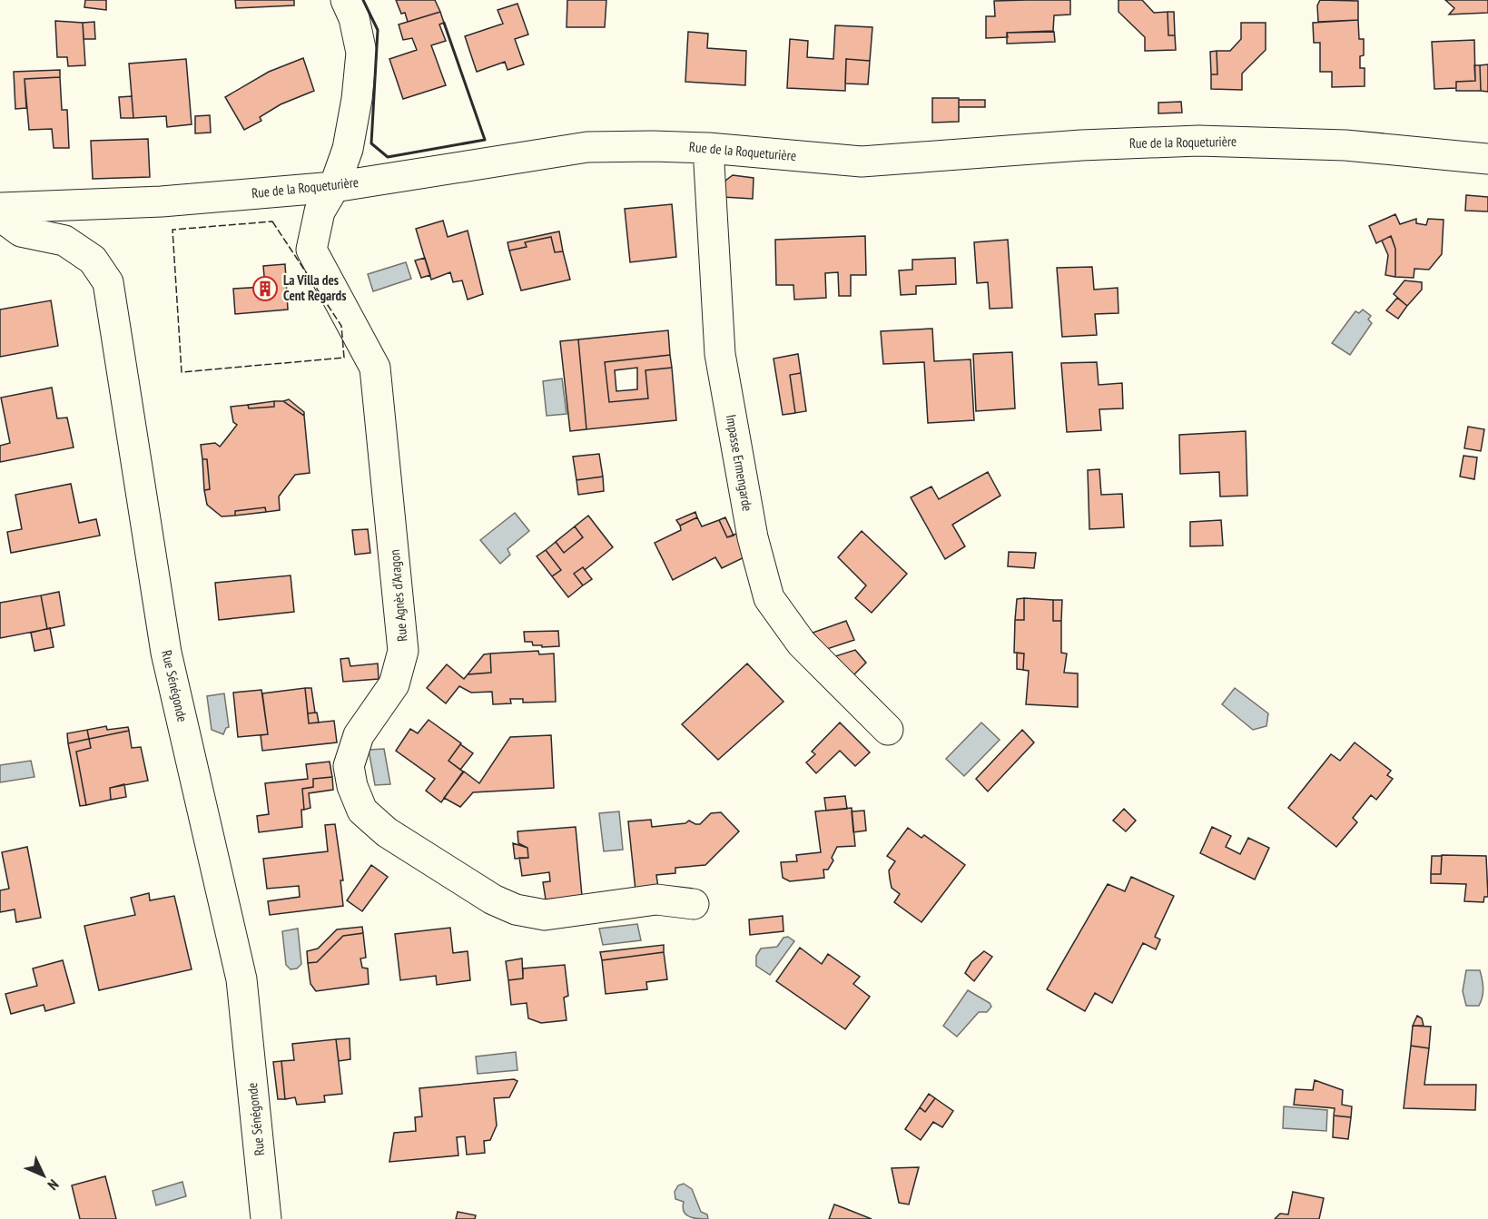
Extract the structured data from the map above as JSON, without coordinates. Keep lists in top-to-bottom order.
{
  "streets": {
    "street": [
      "Rue de la Roqueturière",
      "Impasse Ermengarde",
      "Rue Agnès d'Aragon",
      "Rue Sénégonde"
    ]
  },
  "crossings": [
    ["Rue de la Roqueturière", "Impasse Ermengarde"],
    ["Rue de la Roqueturière", "Rue Agnès d'Aragon"]
  ],
  "places": {
    "building": ["La Villa des Cent Regards"]
  },
  "north": "bottom right"
}
